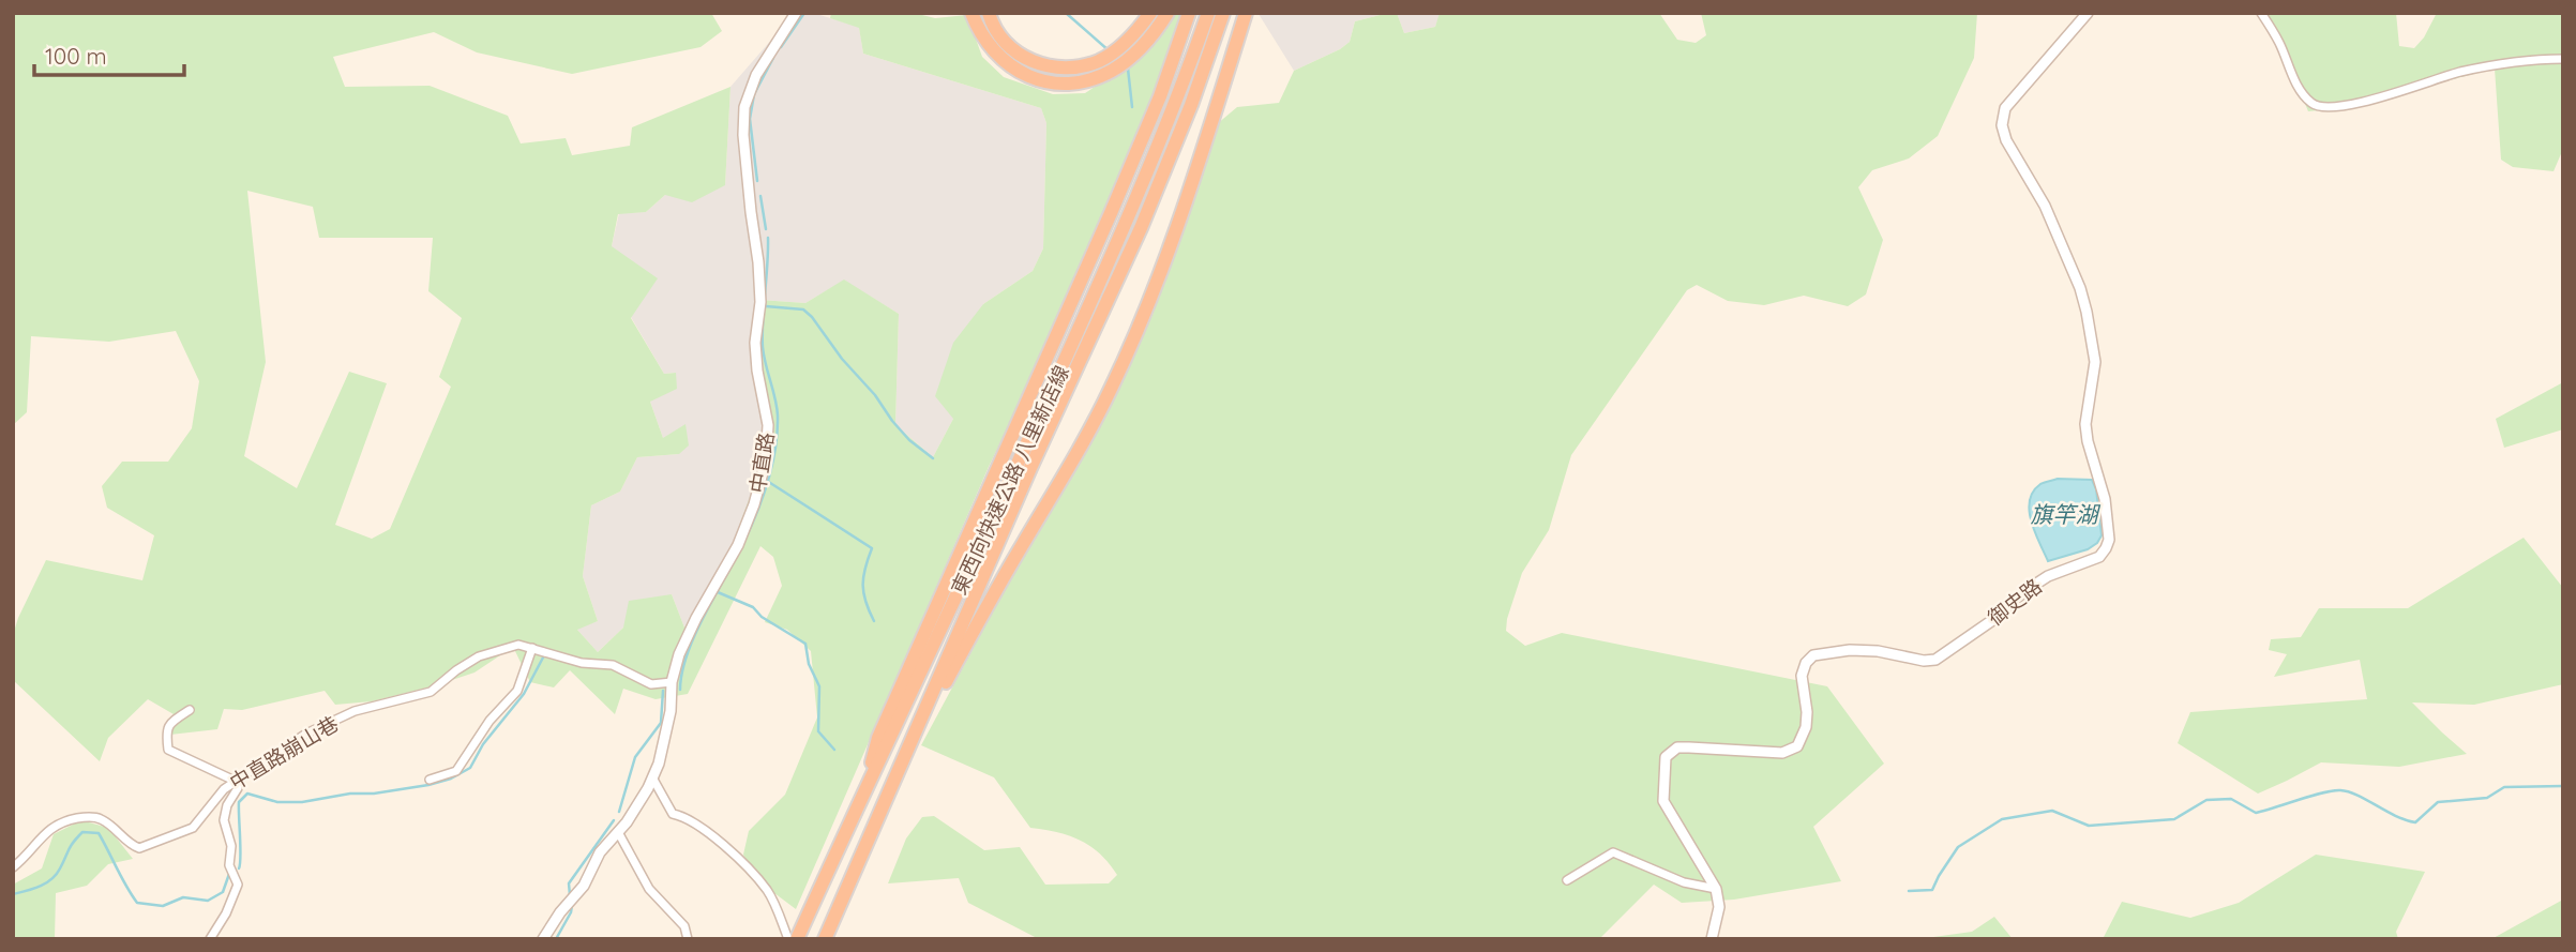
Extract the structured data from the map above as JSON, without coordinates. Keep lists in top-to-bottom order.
{
  "streets": {
    "highway": ["東西向快速公路 八里新店線"],
    "street": ["中直路", "御史路", "中直路崩山巷"]
  },
  "crossings": [
    ["中直路", "中直路崩山巷"]
  ],
  "water": ["旗竿湖"],
  "scale_bar": "100 m"
}
